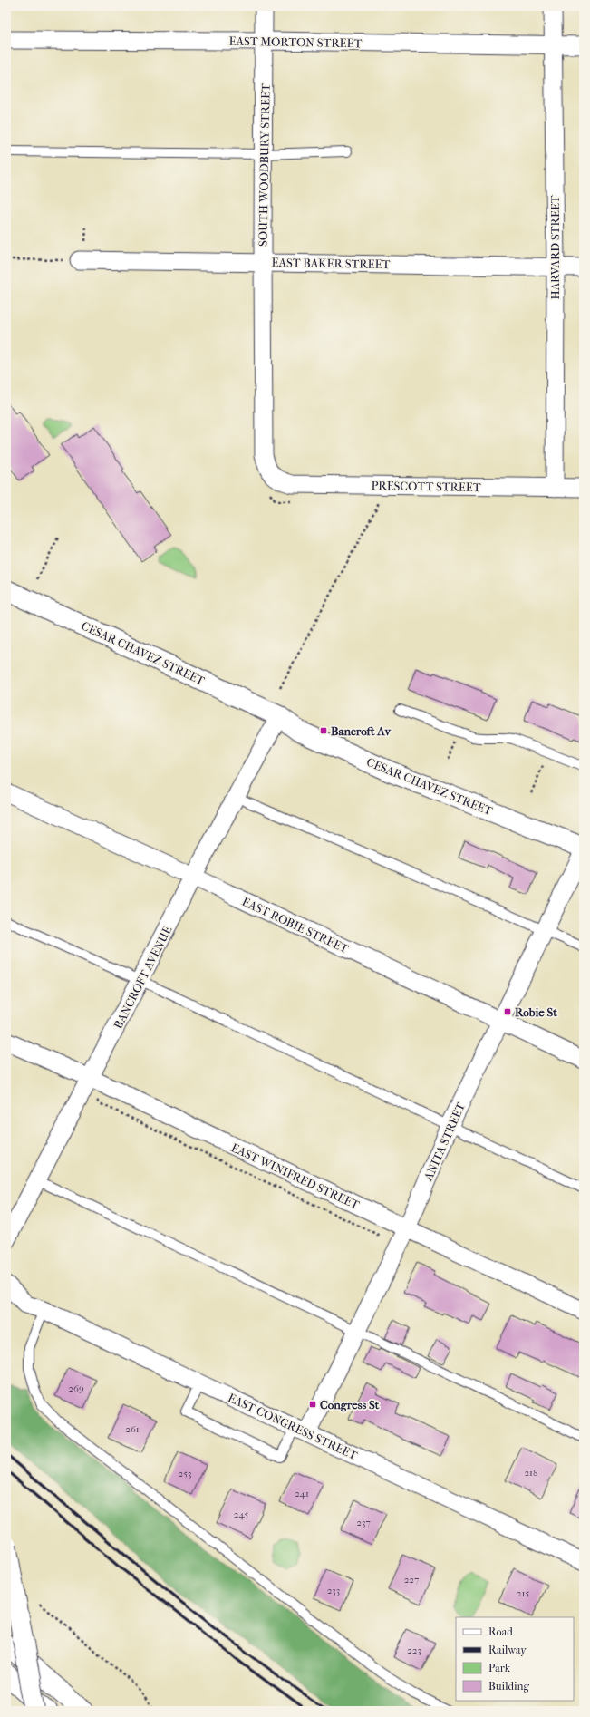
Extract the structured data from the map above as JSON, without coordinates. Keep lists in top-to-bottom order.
{
  "streets": {
    "main road": ["CESAR CHAVEZ STREET"],
    "street": [
      "EAST MORTON STREET",
      "SOUTH WOODBURY STREET",
      "HARVARD STREET",
      "EAST BAKER STREET",
      "PRESCOTT STREET",
      "EAST ROBIE STREET",
      "BANCROFT AVENUE",
      "ANITA STREET",
      "EAST WINIFRED STREET",
      "EAST CONGRESS STREET"
    ]
  },
  "crossings": [
    ["EAST MORTON STREET", "SOUTH WOODBURY STREET"],
    ["EAST MORTON STREET", "HARVARD STREET"],
    ["SOUTH WOODBURY STREET", "EAST BAKER STREET"],
    ["SOUTH WOODBURY STREET", "PRESCOTT STREET"],
    ["HARVARD STREET", "EAST BAKER STREET"],
    ["HARVARD STREET", "PRESCOTT STREET"],
    ["CESAR CHAVEZ STREET", "BANCROFT AVENUE"],
    ["CESAR CHAVEZ STREET", "ANITA STREET"],
    ["EAST ROBIE STREET", "BANCROFT AVENUE"],
    ["EAST ROBIE STREET", "ANITA STREET"],
    ["BANCROFT AVENUE", "EAST WINIFRED STREET"],
    ["ANITA STREET", "EAST WINIFRED STREET"],
    ["ANITA STREET", "EAST CONGRESS STREET"]
  ],
  "places": {
    "transit": ["Bancroft Av", "Robie St", "Congress St"]
  },
  "house_numbers": [
    "269",
    "261",
    "218",
    "253",
    "241",
    "245",
    "237",
    "227",
    "233",
    "215",
    "223"
  ],
  "legend": [
    "Road",
    "Railway",
    "Park",
    "Building"
  ]
}
